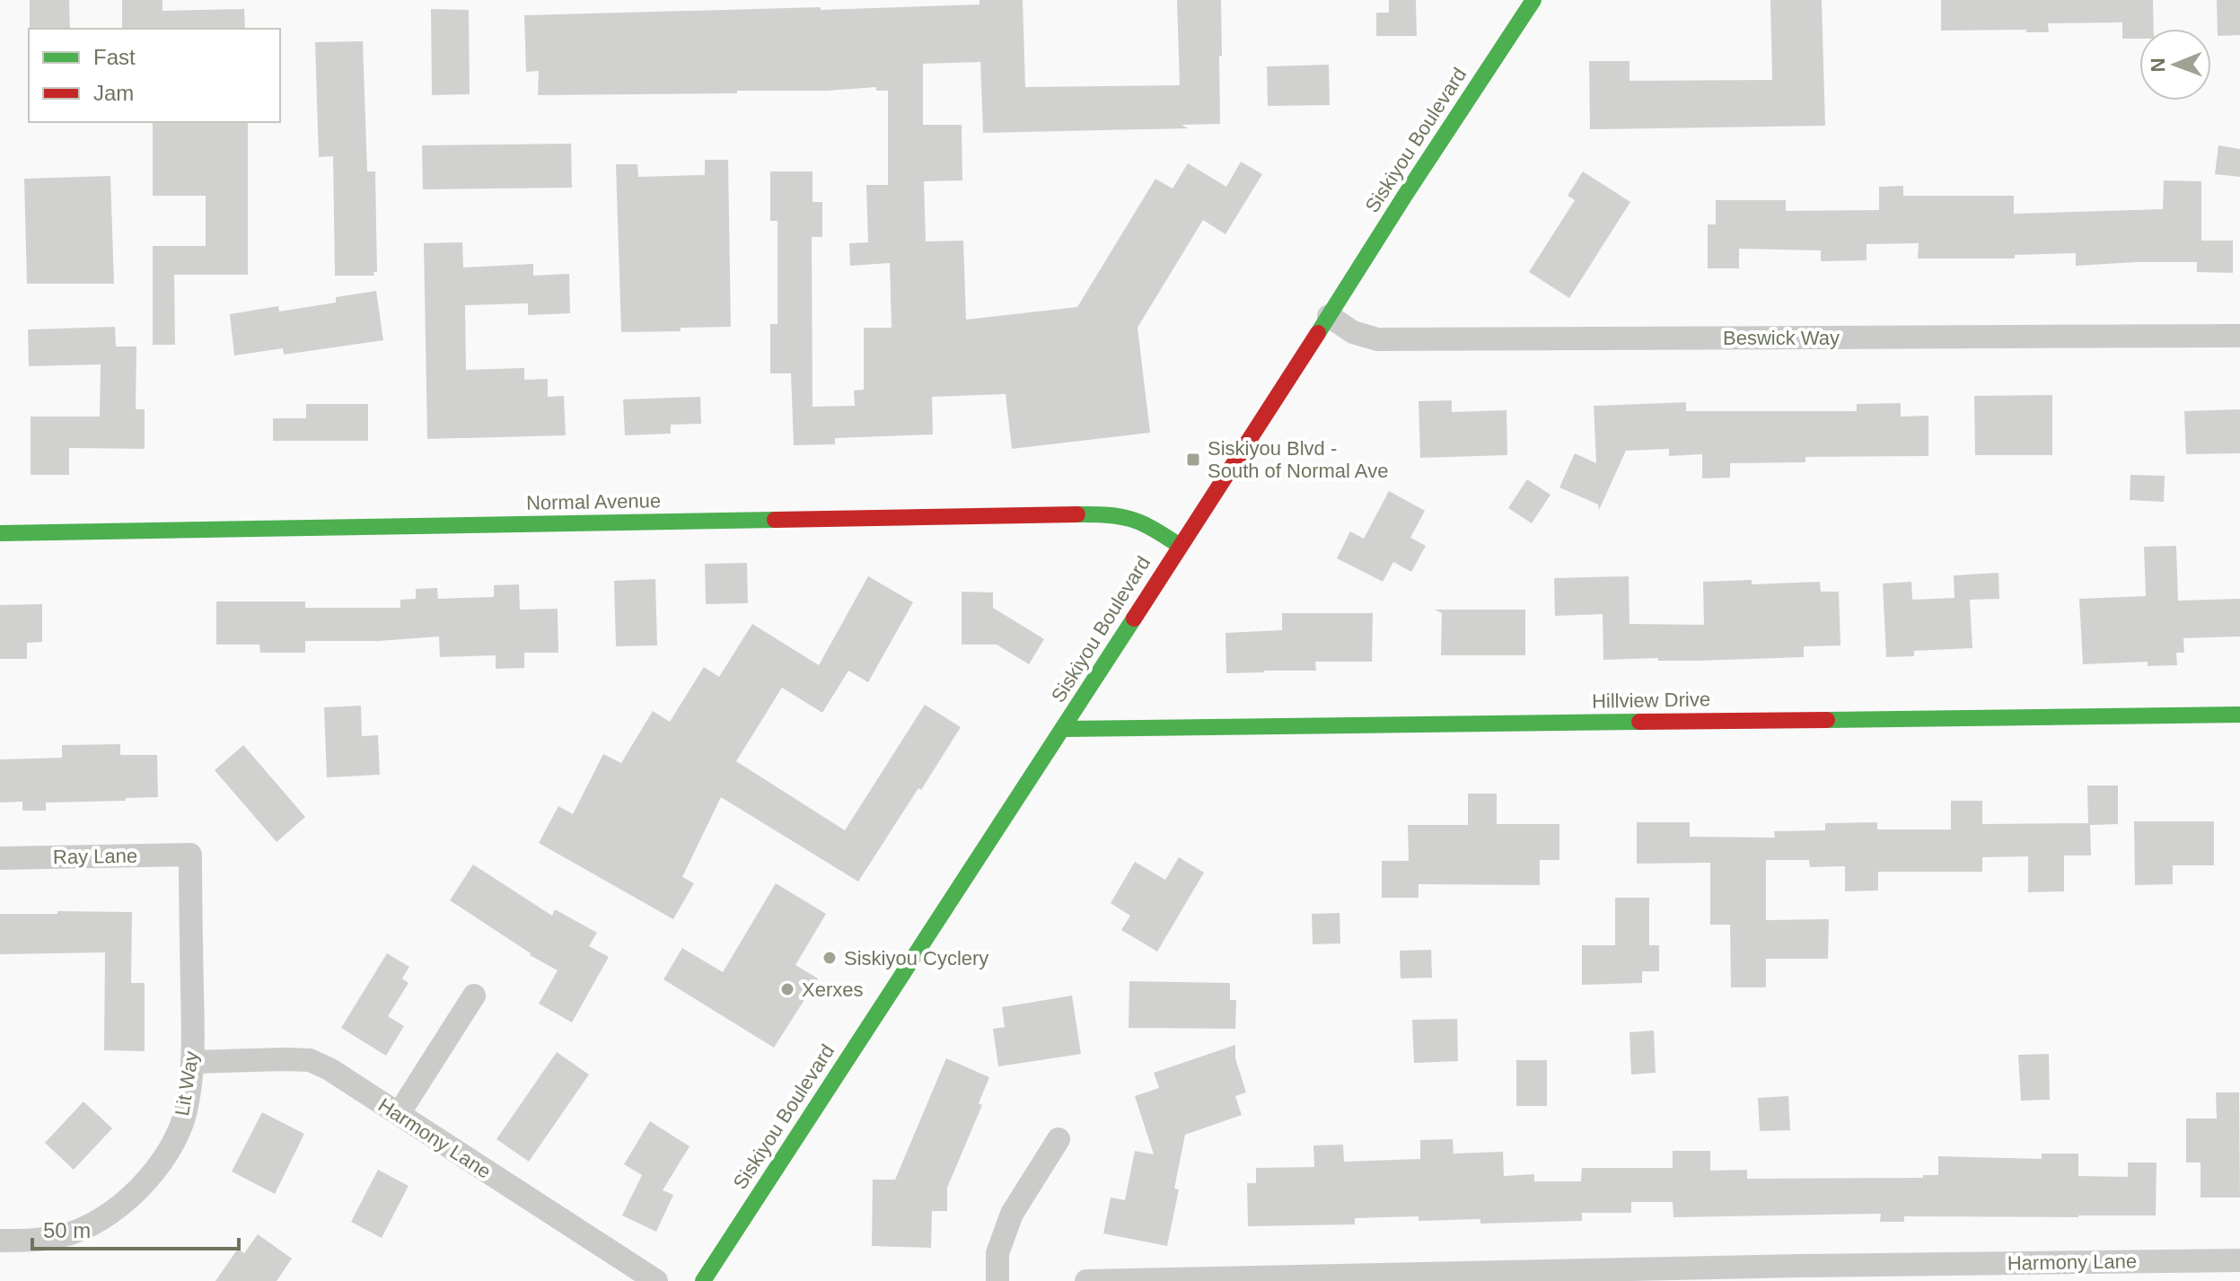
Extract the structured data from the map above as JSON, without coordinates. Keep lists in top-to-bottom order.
{
  "streets": {
    "street": [
      "Siskiyou Boulevard",
      "Beswick Way",
      "Normal Avenue",
      "Hillview Drive",
      "Ray Lane",
      "Lit Way",
      "Harmony Lane"
    ]
  },
  "crossings": [
    ["Siskiyou Boulevard", "Beswick Way"],
    ["Siskiyou Boulevard", "Normal Avenue"],
    ["Siskiyou Boulevard", "Hillview Drive"],
    ["Ray Lane", "Lit Way"],
    ["Lit Way", "Harmony Lane"]
  ],
  "places": {
    "transit": ["Siskiyou Blvd - South of Normal Ave"],
    "other": ["Siskiyou Cyclery", "Xerxes"]
  },
  "legend": ["Fast", "Jam"],
  "scale_bar": "50 m",
  "north": "left"
}
